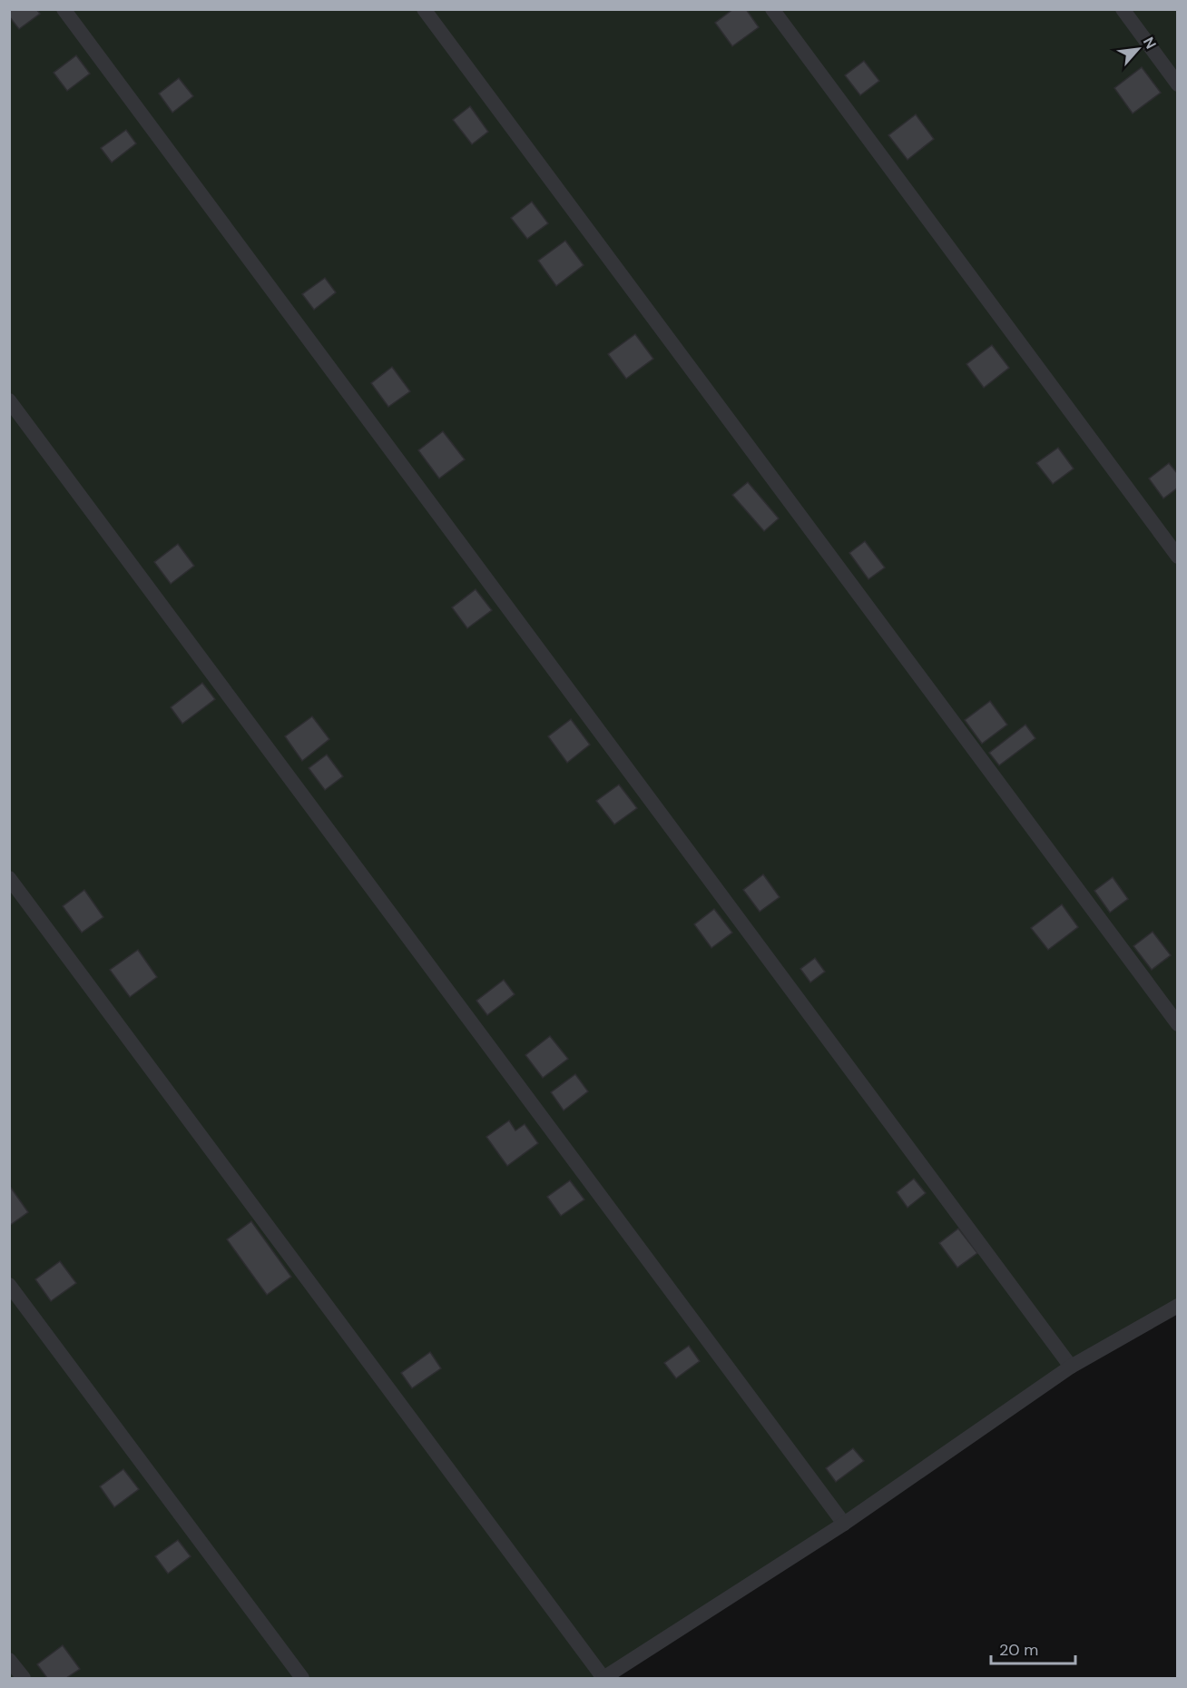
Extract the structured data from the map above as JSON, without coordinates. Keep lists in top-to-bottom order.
{
  "scale_bar": "20 m",
  "north": "top right"
}
